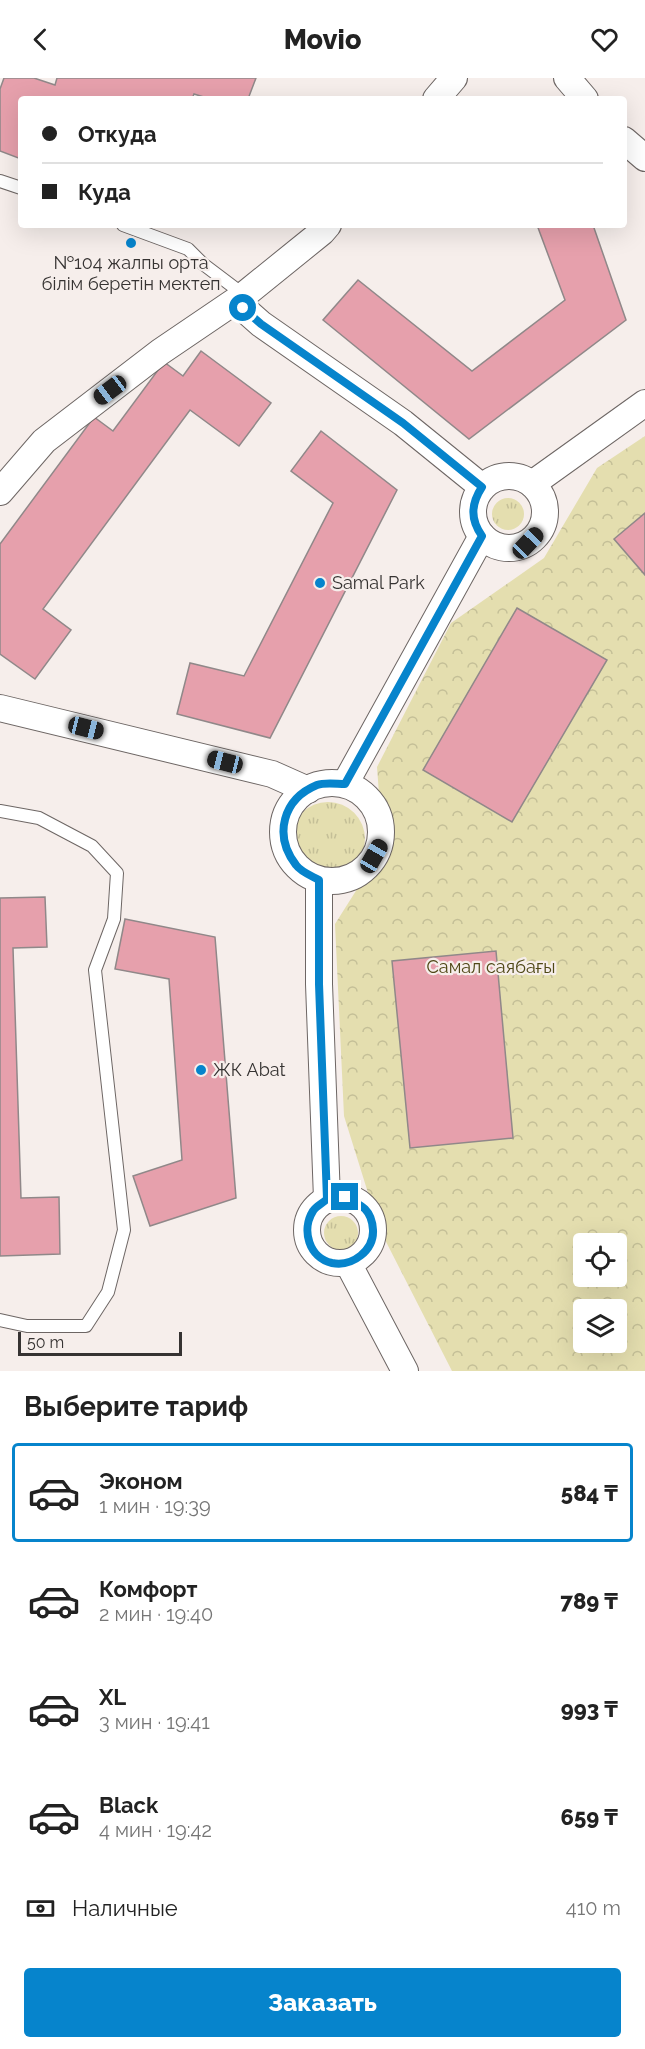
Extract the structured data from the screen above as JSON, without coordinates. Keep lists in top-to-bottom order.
{
  "parks": ["Самал саябағы"],
  "places": ["№104 жалпы орта білім беретін мектеп", "Samal Park", "ЖК Abat"],
  "scale_bar": "50 m",
  "page": {
    "header": "Movio",
    "banner": ["Откуда", "Куда"],
    "scale": "50 m",
    "heading": "Выберите тариф",
    "list": [
      {
        "name": "Эконом",
        "note": "1 мин · 19:39",
        "value": "584 ₸"
      },
      {
        "name": "Комфорт",
        "note": "2 мин · 19:40",
        "value": "789 ₸"
      },
      {
        "name": "XL",
        "note": "3 мин · 19:41",
        "value": "993 ₸"
      },
      {
        "name": "Black",
        "note": "4 мин · 19:42",
        "value": "659 ₸"
      }
    ],
    "pay": ["Наличные", "410 m"],
    "buttons": "Заказать"
  }
}
